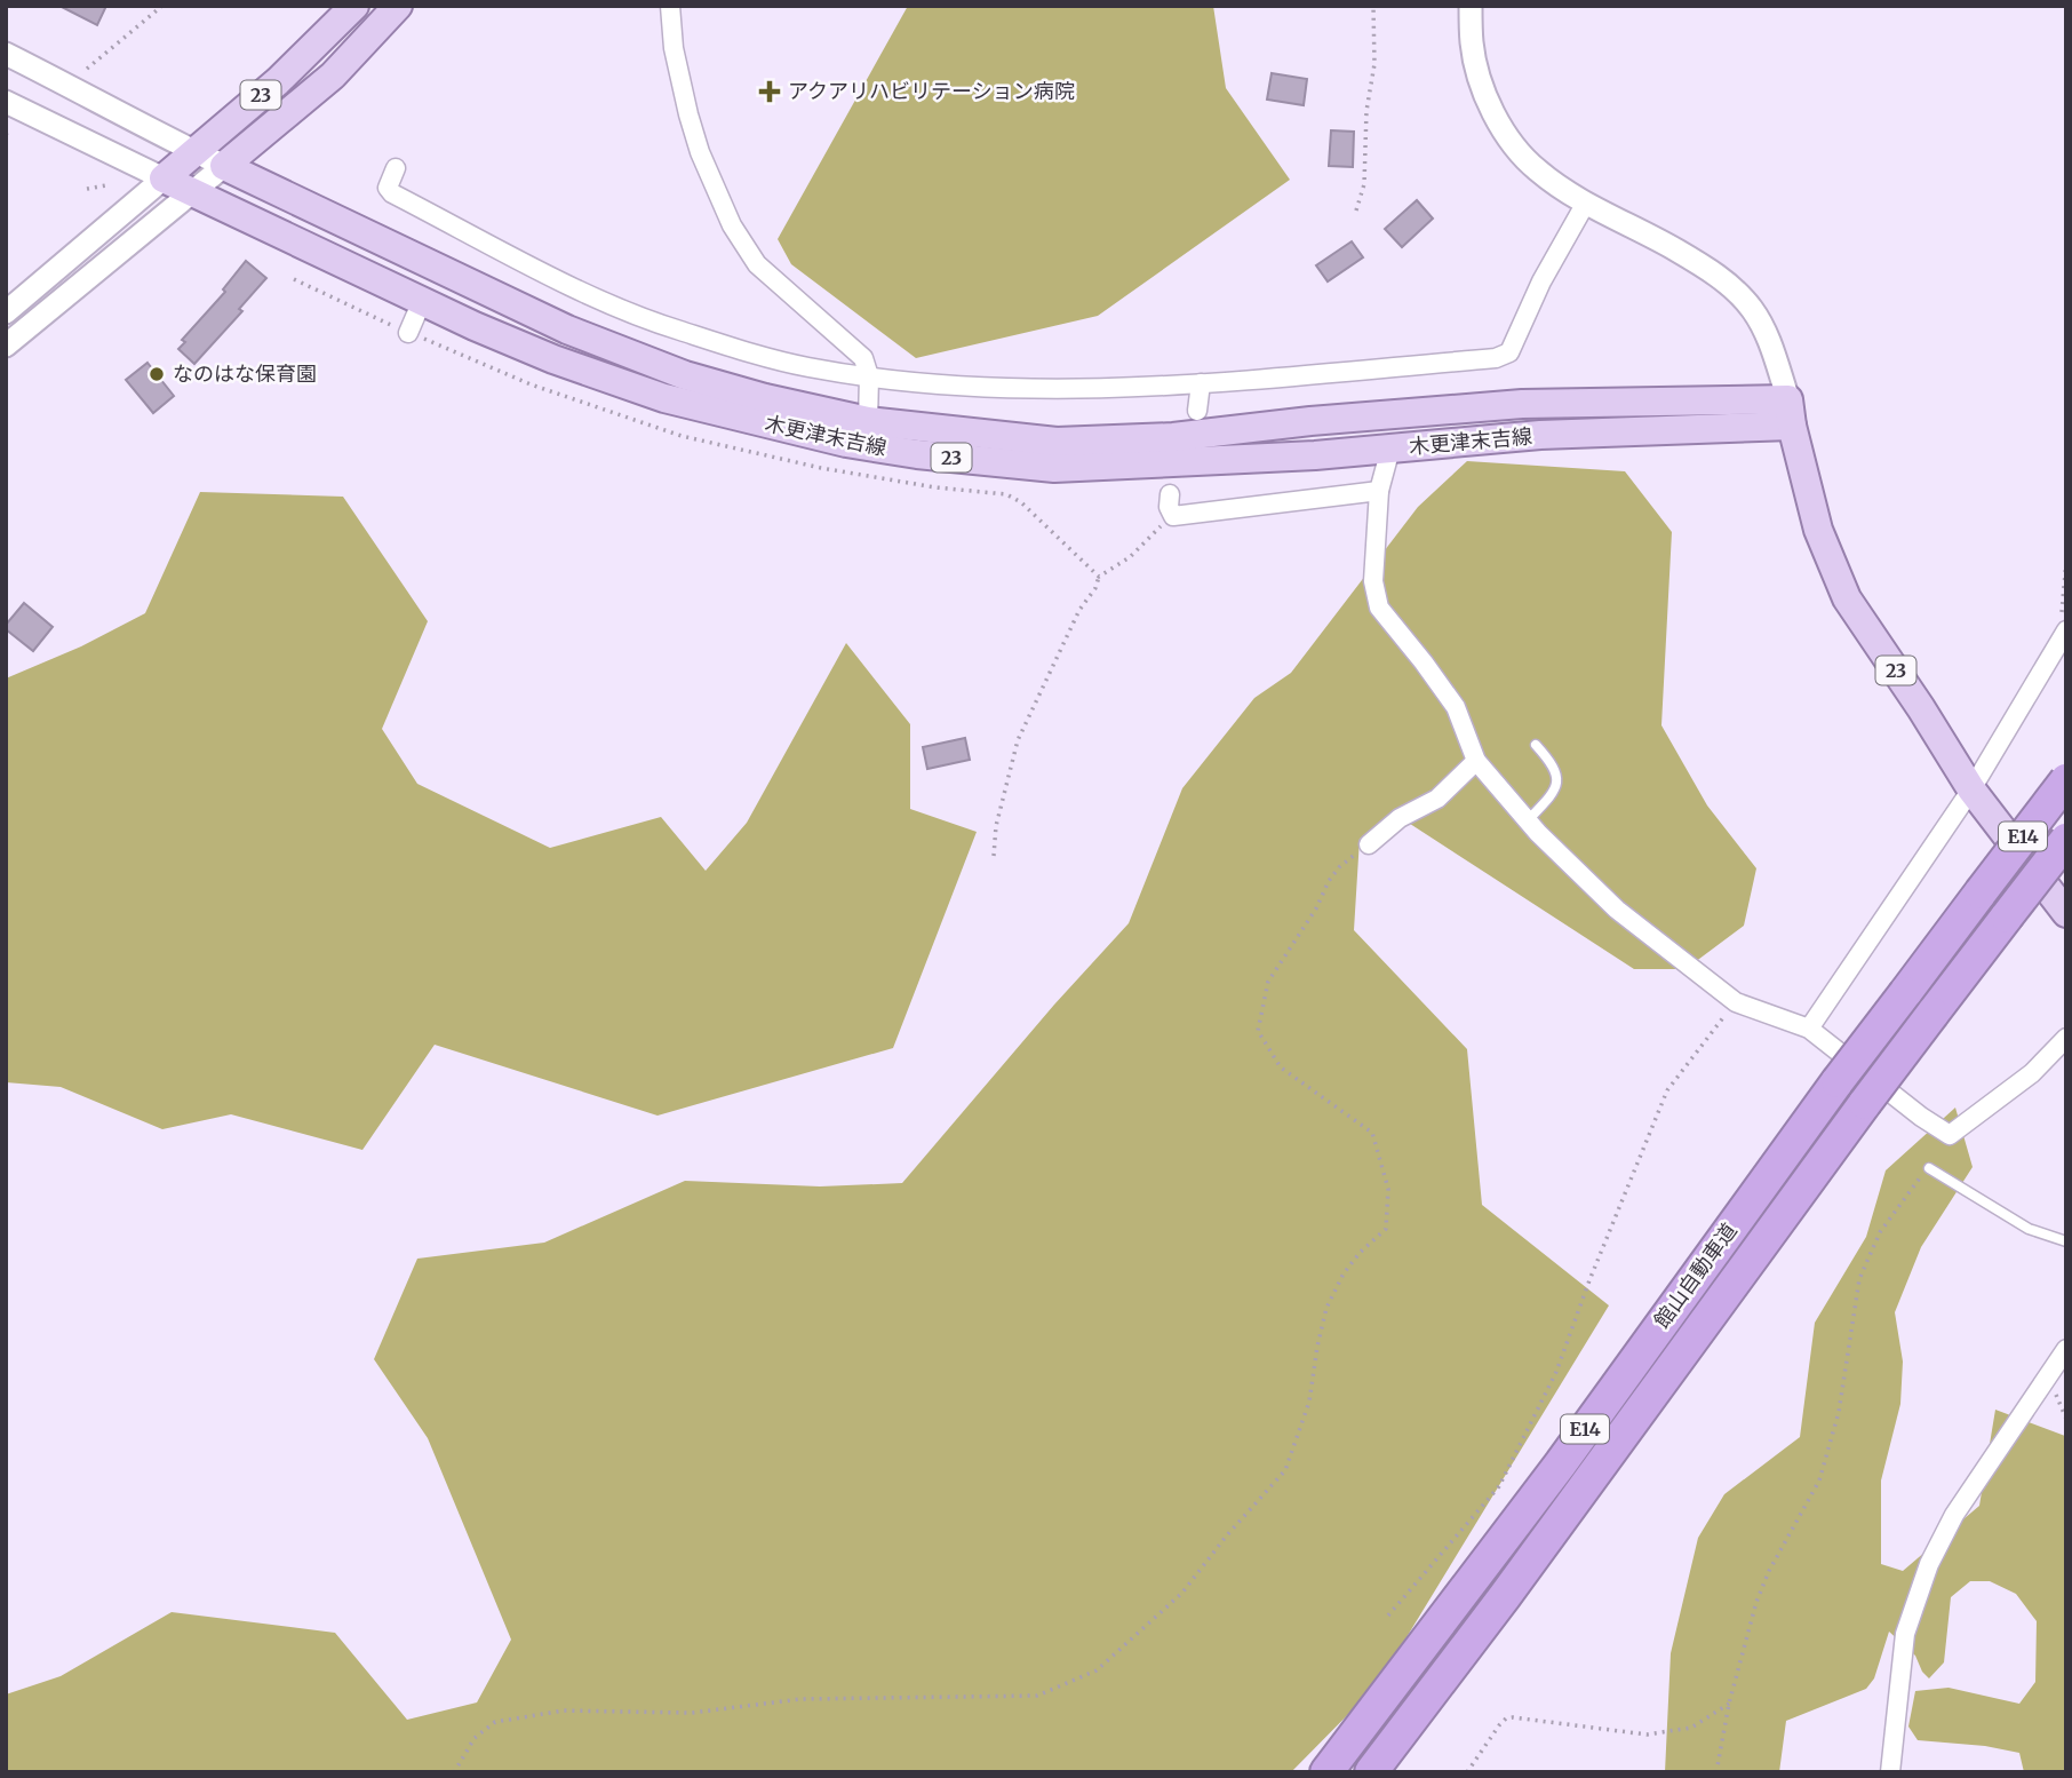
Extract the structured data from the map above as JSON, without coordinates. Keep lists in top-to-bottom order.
{
  "streets": {
    "highway": ["E14", "館山自動車道"],
    "main road": ["23", "木更津末吉線"]
  },
  "crossings": [
    ["23", "木更津末吉線"]
  ],
  "places": {
    "health": ["アクアリハビリテーション病院"],
    "other": ["なのはな保育園"]
  }
}
